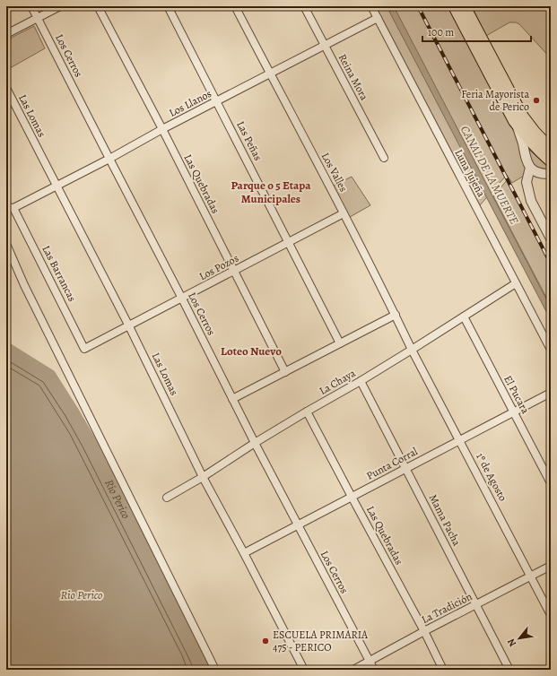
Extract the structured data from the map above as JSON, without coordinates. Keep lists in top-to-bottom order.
{
  "streets": {
    "street": [
      "Los Cerros",
      "Reina Mora",
      "Los Llanos",
      "Las Lomas",
      "Las Peñas",
      "Los Valles",
      "Luna Jujeña",
      "Las Quebradas",
      "Los Pozos",
      "Las Barrancas",
      "La Chaya",
      "El Pucara",
      "Punta Corral",
      "1º de Agosto",
      "Mama Pacha",
      "La Tradición"
    ]
  },
  "crossings": [
    ["Los Cerros", "Los Llanos"],
    ["Los Cerros", "Los Pozos"],
    ["Los Cerros", "La Chaya"],
    ["Los Cerros", "Punta Corral"],
    ["Los Cerros", "La Tradición"],
    ["Reina Mora", "Los Llanos"],
    ["Los Llanos", "Las Lomas"],
    ["Los Llanos", "Las Peñas"],
    ["Los Llanos", "Los Valles"],
    ["Los Llanos", "Luna Jujeña"],
    ["Los Llanos", "Las Quebradas"],
    ["Los Llanos", "Las Barrancas"],
    ["Las Lomas", "Los Pozos"],
    ["Las Lomas", "La Chaya"],
    ["Las Lomas", "Punta Corral"],
    ["Las Peñas", "Los Pozos"],
    ["Los Valles", "Los Pozos"],
    ["Los Valles", "La Chaya"],
    ["Los Valles", "1º de Agosto"],
    ["Luna Jujeña", "La Chaya"],
    ["Las Quebradas", "Los Pozos"],
    ["Las Quebradas", "La Chaya"],
    ["Las Quebradas", "Punta Corral"],
    ["Las Quebradas", "La Tradición"],
    ["Los Pozos", "Las Barrancas"],
    ["La Chaya", "El Pucara"],
    ["La Chaya", "1º de Agosto"],
    ["La Chaya", "Mama Pacha"],
    ["El Pucara", "Punta Corral"],
    ["Punta Corral", "1º de Agosto"],
    ["Punta Corral", "Mama Pacha"],
    ["1º de Agosto", "La Tradición"],
    ["Mama Pacha", "La Tradición"]
  ],
  "districts": ["Parque o 5 Etapa Municipales", "Loteo Nuevo"],
  "water": ["CANAL DE LA MUERTE", "Río Perico", "Rio Perico"],
  "places": ["Feria Mayorista de Perico", "ESCUELA PRIMARIA 475 - PERICO"],
  "scale_bar": "100 m",
  "north": "bottom left"
}
